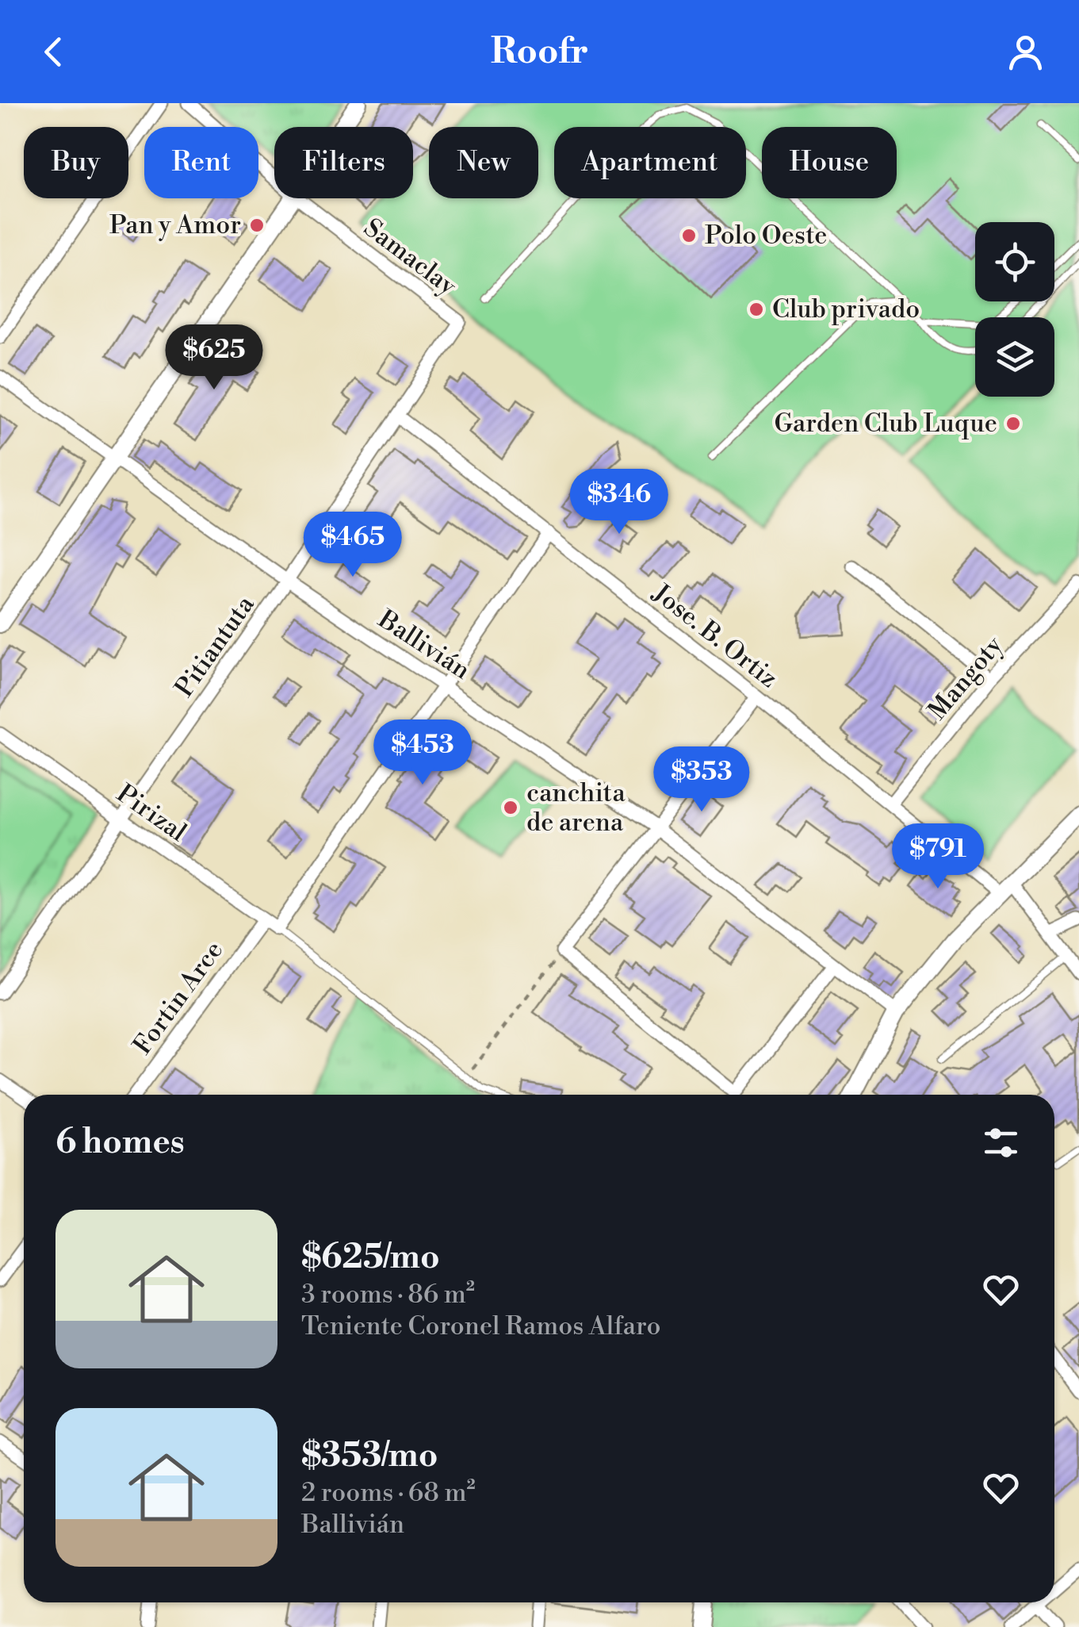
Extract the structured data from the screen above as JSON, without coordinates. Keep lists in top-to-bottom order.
{
  "streets": {
    "street": [
      "Samaclay",
      "Jose. B. Ortiz",
      "Ballivián",
      "Pitiantuta",
      "Mangoty",
      "Pirizal",
      "Fortin Arce"
    ]
  },
  "crossings": [
    ["Samaclay", "Pitiantuta"],
    ["Jose. B. Ortiz", "Pitiantuta"],
    ["Jose. B. Ortiz", "Mangoty"],
    ["Ballivián", "Pitiantuta"],
    ["Pitiantuta", "Pirizal"],
    ["Pirizal", "Fortin Arce"]
  ],
  "places": [
    "Pan y Amor",
    "Polo Oeste",
    "Club privado",
    "Garden Club Luque",
    "canchita de arena"
  ],
  "page": {
    "header": "Roofr",
    "chip": [
      "Buy",
      "Rent",
      "Filters",
      "New",
      "Apartment",
      "House"
    ],
    "price": [
      "$625",
      "$346",
      "$465",
      "$453",
      "$353",
      "$791"
    ],
    "heading": "6 homes",
    "list": [
      {
        "name": "$625/mo",
        "note": "3 rooms · 86 m² · Teniente Coronel Ramos Alfaro"
      },
      {
        "name": "$353/mo",
        "note": "2 rooms · 68 m² · Ballivián"
      }
    ]
  }
}
